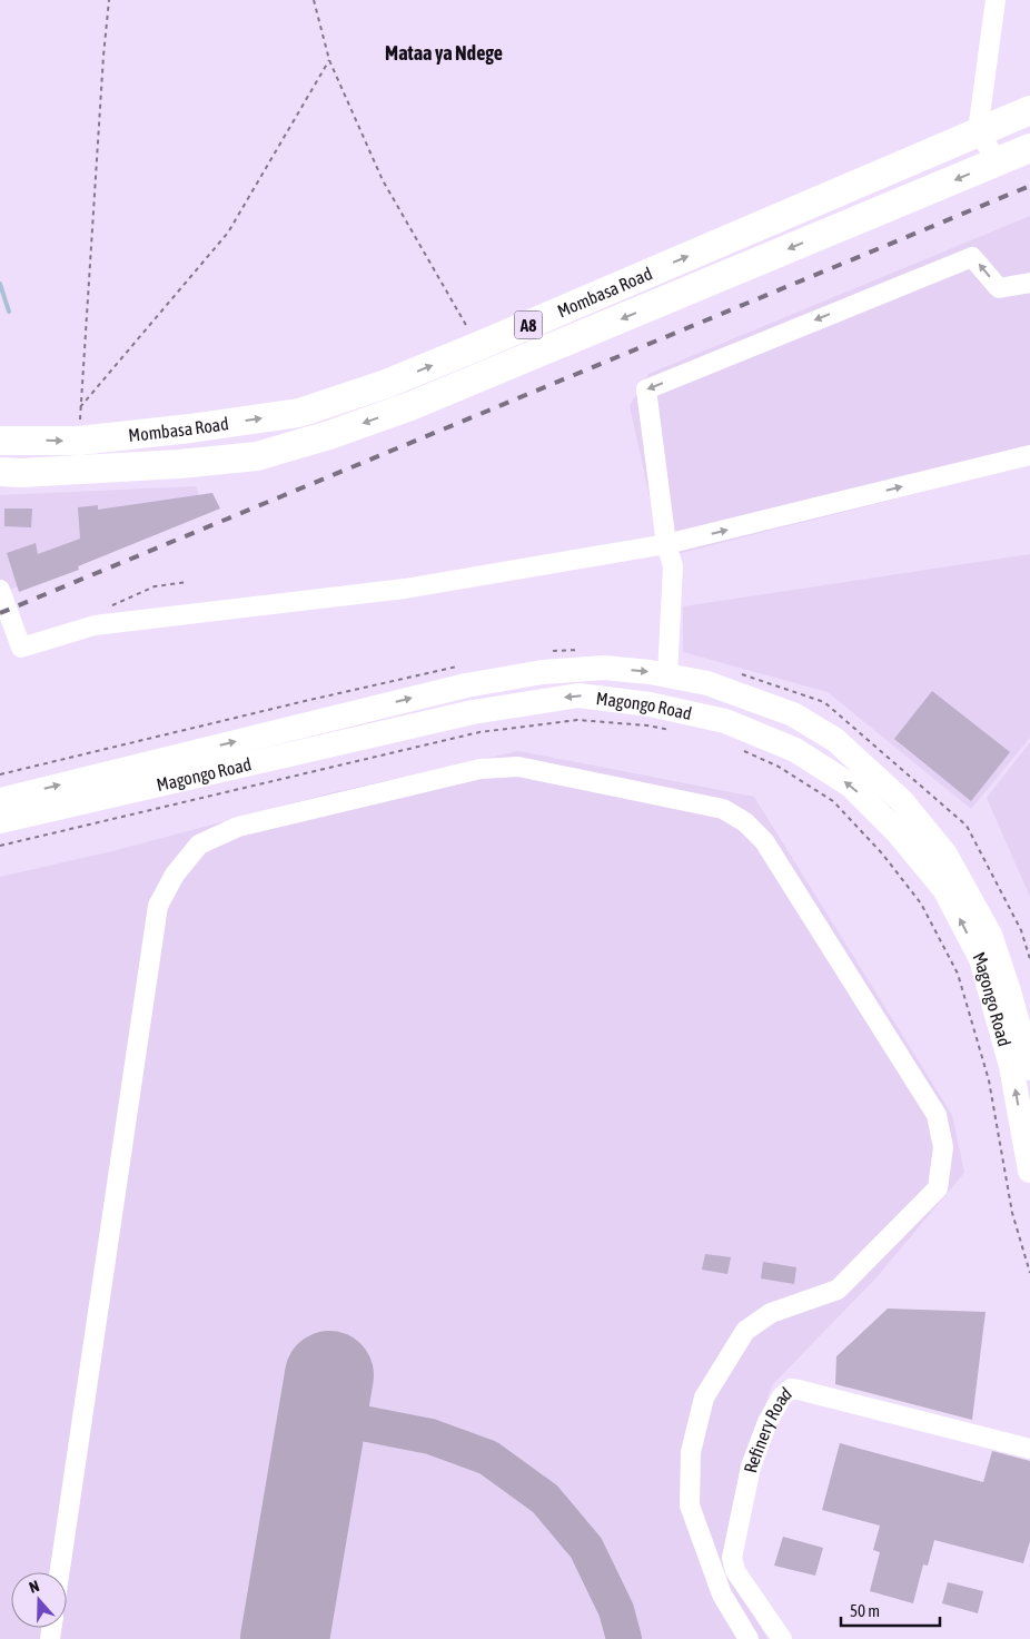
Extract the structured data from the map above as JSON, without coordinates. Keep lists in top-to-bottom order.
{
  "streets": {
    "highway": ["Mombasa Road", "A8"],
    "main road": ["Magongo Road"],
    "street": ["Refinery Road"]
  },
  "districts": ["Mataa ya Ndege"],
  "scale_bar": "50 m",
  "north": "top"
}
